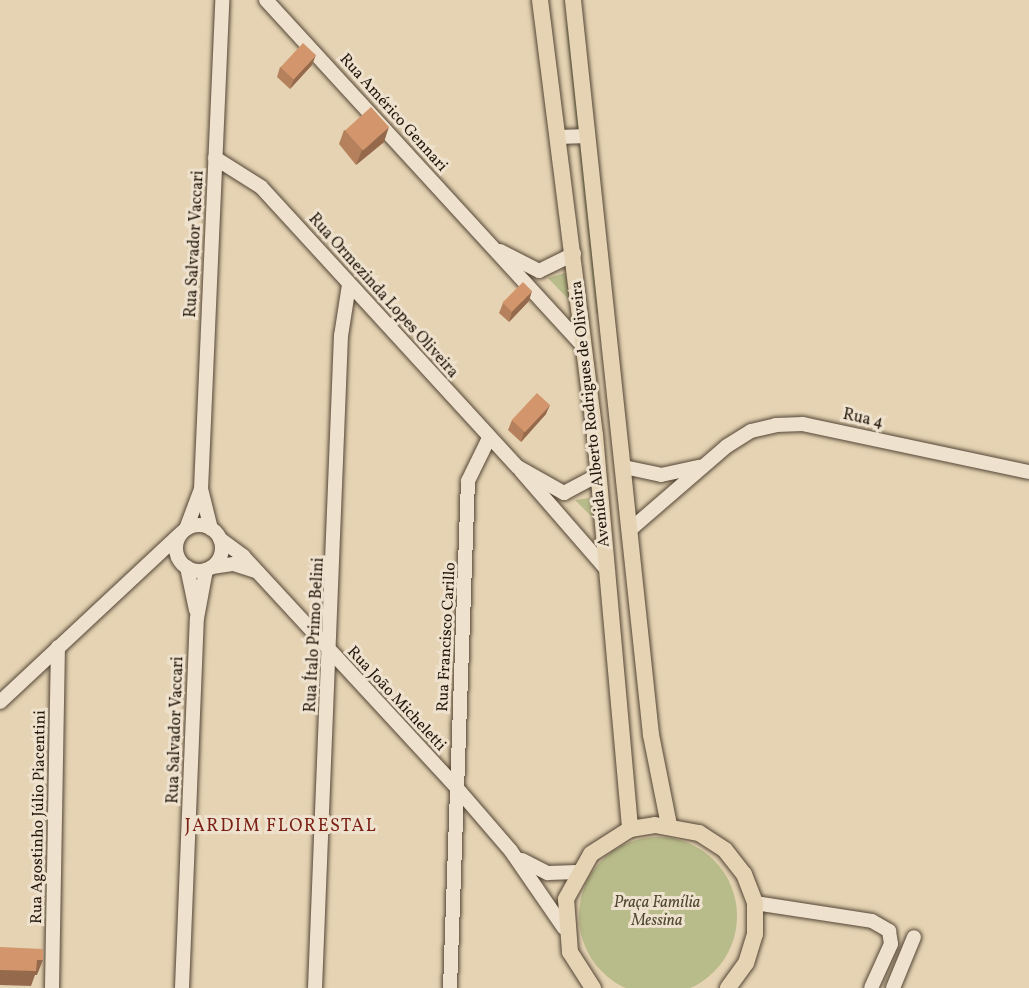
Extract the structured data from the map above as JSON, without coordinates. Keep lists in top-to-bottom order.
{
  "streets": {
    "main road": ["Avenida Alberto Rodrigues de Oliveira"],
    "street": [
      "Rua Américo Gennari",
      "Rua Salvador Vaccari",
      "Rua Ormezinda Lopes Oliveira",
      "Rua 4",
      "Rua Ítalo Primo Belini",
      "Rua Francisco Carillo",
      "Rua João Micheletti",
      "Rua Agostinho Júlio Piacentini"
    ]
  },
  "crossings": [
    ["Rua Américo Gennari", "Avenida Alberto Rodrigues de Oliveira"],
    ["Rua Salvador Vaccari", "Rua Ormezinda Lopes Oliveira"],
    ["Rua Salvador Vaccari", "Rua João Micheletti"],
    ["Rua Ormezinda Lopes Oliveira", "Avenida Alberto Rodrigues de Oliveira"],
    ["Rua Ormezinda Lopes Oliveira", "Rua Ítalo Primo Belini"],
    ["Rua Ormezinda Lopes Oliveira", "Rua Francisco Carillo"],
    ["Avenida Alberto Rodrigues de Oliveira", "Rua 4"],
    ["Rua Ítalo Primo Belini", "Rua João Micheletti"],
    ["Rua Francisco Carillo", "Rua João Micheletti"]
  ],
  "districts": ["JARDIM FLORESTAL"],
  "parks": ["Praça Família Messina"]
}
